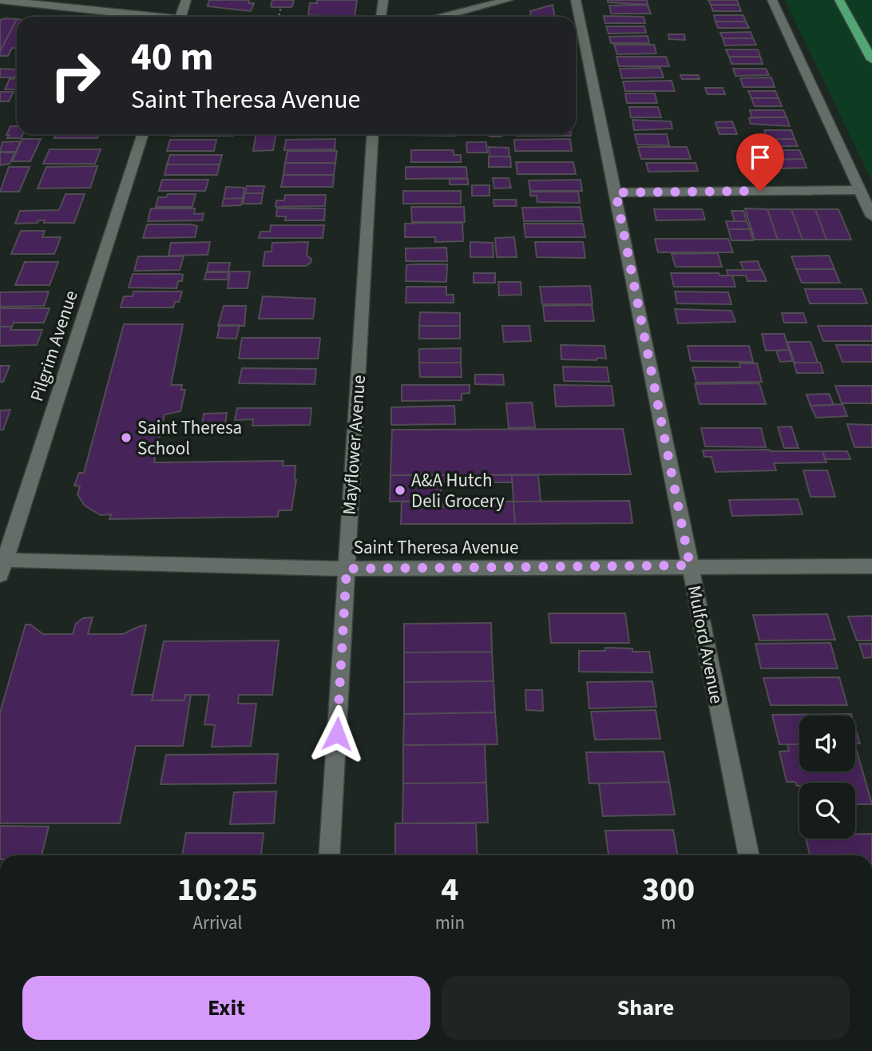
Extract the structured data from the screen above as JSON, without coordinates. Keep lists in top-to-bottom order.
{
  "streets": {
    "street": [
      "Pilgrim Avenue",
      "Mayflower Avenue",
      "Saint Theresa Avenue",
      "Mulford Avenue"
    ]
  },
  "crossings": [
    ["Pilgrim Avenue", "Saint Theresa Avenue"],
    ["Mayflower Avenue", "Saint Theresa Avenue"],
    ["Saint Theresa Avenue", "Mulford Avenue"]
  ],
  "places": ["Saint Theresa School", "A&A Hutch Deli Grocery"],
  "page": {
    "turn": ["40 m", "Saint Theresa Avenue"],
    "eta": [
      "10:25",
      "Arrival",
      "4",
      "min",
      "300",
      "m"
    ],
    "buttons": ["Exit", "Share"]
  }
}
